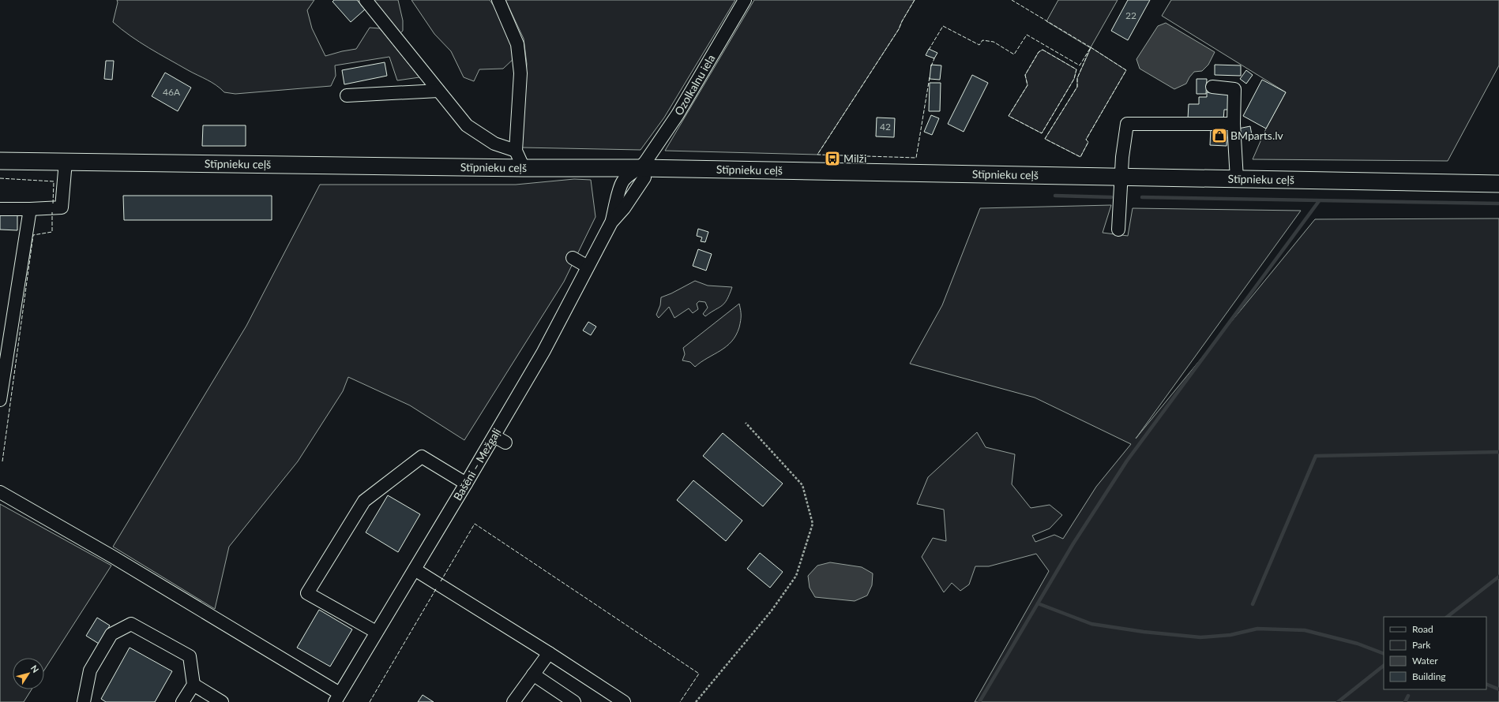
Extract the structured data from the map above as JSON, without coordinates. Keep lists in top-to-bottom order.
{
  "streets": {
    "main road": ["Stīpnieku ceļš"],
    "street": ["Ozolkalnu iela", "Bašēni – Mežgaļi"]
  },
  "crossings": [
    ["Ozolkalnu iela", "Stīpnieku ceļš"],
    ["Ozolkalnu iela", "Bašēni – Mežgaļi"],
    ["Stīpnieku ceļš", "Bašēni – Mežgaļi"]
  ],
  "places": {
    "shop": ["BMparts.lv"],
    "bus stop": ["Milži"]
  },
  "house_numbers": ["22", "46A", "42"],
  "legend": [
    "Road",
    "Park",
    "Water",
    "Building"
  ],
  "north": "top right"
}
